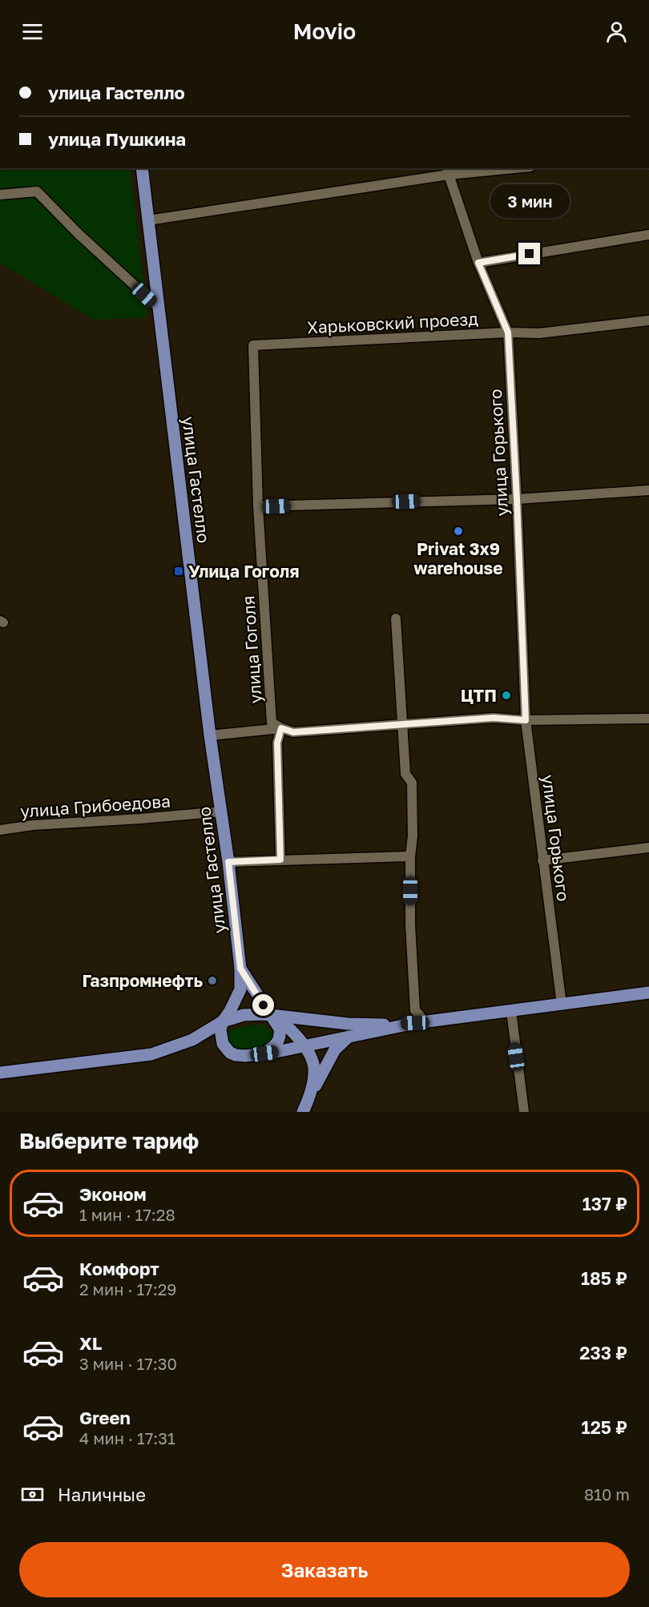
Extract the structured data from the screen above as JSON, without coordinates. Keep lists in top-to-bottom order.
{
  "streets": {
    "main road": ["улица Гастелло"],
    "street": [
      "Харьковский проезд",
      "улица Горького",
      "улица Гоголя",
      "улица Грибоедова"
    ]
  },
  "crossings": [
    ["Харьковский проезд", "улица Горького"],
    ["Харьковский проезд", "улица Гоголя"],
    ["улица Гастелло", "улица Грибоедова"]
  ],
  "places": {
    "other": ["Privat 3x9 warehouse", "ЦТП", "Газпромнефть"],
    "transit": ["Улица Гоголя"]
  },
  "page": {
    "header": "Movio",
    "banner": ["улица Гастелло", "улица Пушкина"],
    "bubble": "3 мин",
    "heading": "Выберите тариф",
    "list": [
      {
        "name": "Эконом",
        "note": "1 мин · 17:28",
        "value": "137 ₽"
      },
      {
        "name": "Комфорт",
        "note": "2 мин · 17:29",
        "value": "185 ₽"
      },
      {
        "name": "XL",
        "note": "3 мин · 17:30",
        "value": "233 ₽"
      },
      {
        "name": "Green",
        "note": "4 мин · 17:31",
        "value": "125 ₽"
      }
    ],
    "pay": ["Наличные", "810 m"],
    "buttons": "Заказать"
  }
}
